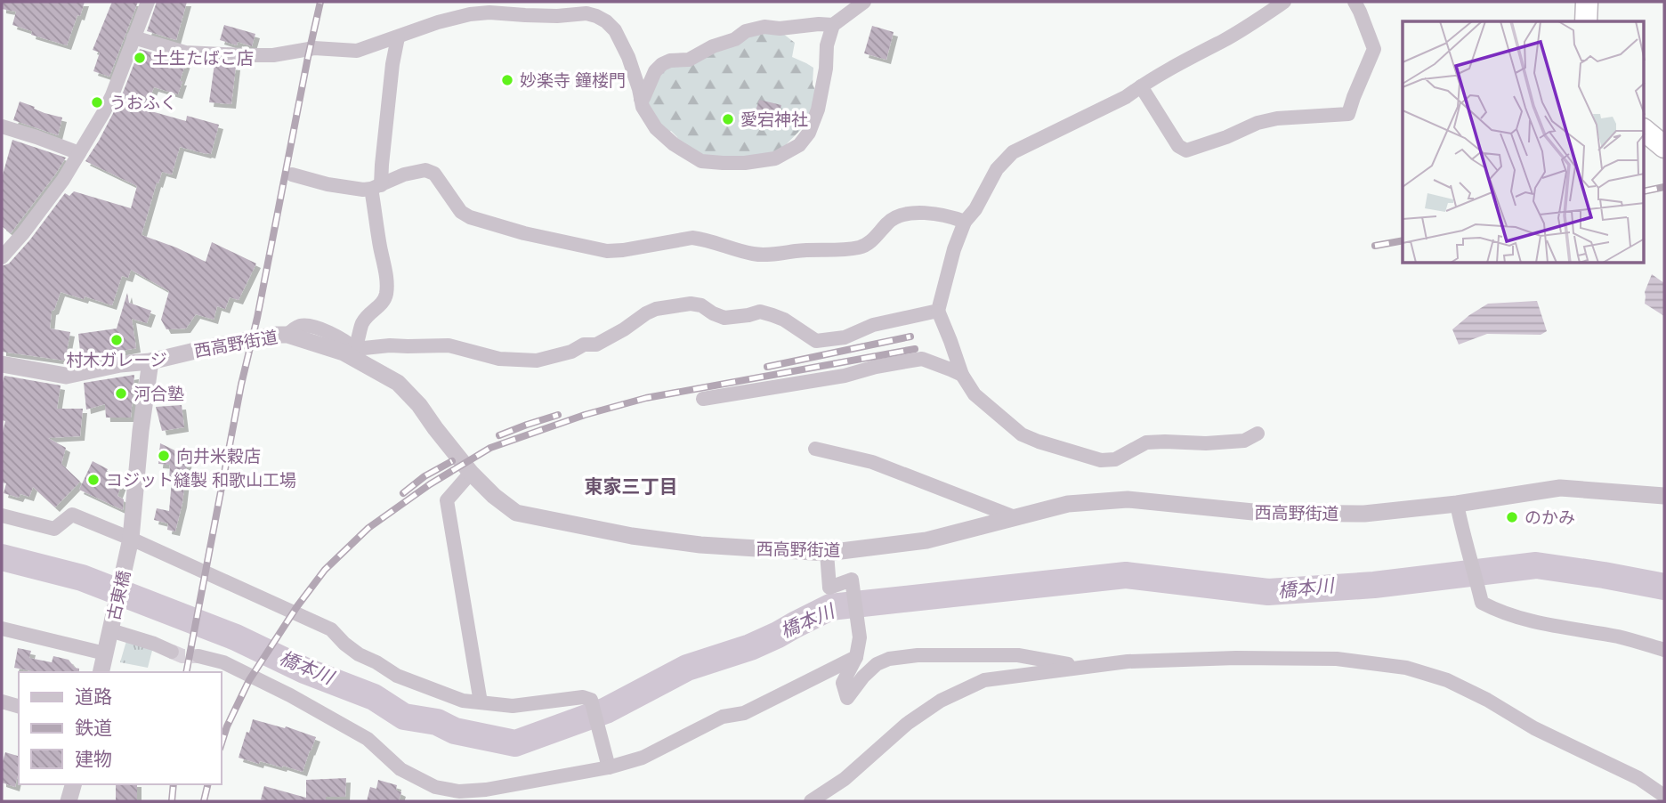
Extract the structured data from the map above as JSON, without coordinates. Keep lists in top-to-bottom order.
{
  "streets": {
    "street": ["西高野街道", "古東橋"]
  },
  "crossings": [
    ["西高野街道", "古東橋"]
  ],
  "districts": ["東家三丁目"],
  "water": ["橋本川"],
  "places": [
    "土生たばこ店",
    "妙楽寺 鐘楼門",
    "うおふく",
    "愛宕神社",
    "村木ガレージ",
    "河合塾",
    "向井米穀店",
    "コジット縫製 和歌山工場",
    "のかみ"
  ],
  "legend": ["道路", "鉄道", "建物"]
}
